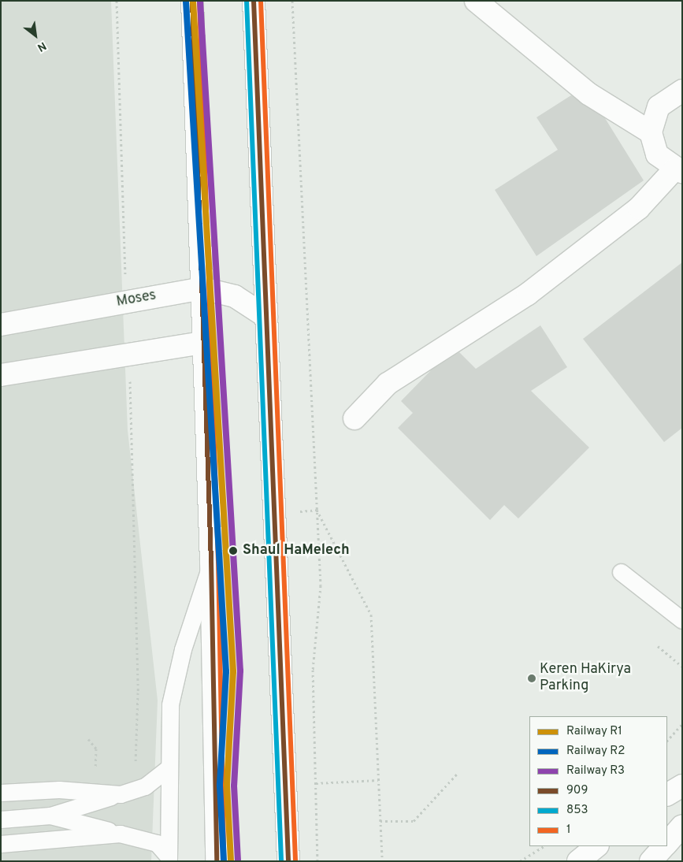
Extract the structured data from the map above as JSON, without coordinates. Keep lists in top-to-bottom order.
{
  "streets": {
    "main road": ["Moses"]
  },
  "places": ["Shaul HaMelech", "Keren HaKirya Parking"],
  "lines": [
    "rail line R1",
    "rail line R3",
    "transit line 909",
    "transit line 853",
    "transit line 1",
    "rail line R2"
  ],
  "legend": [
    "Railway R1",
    "Railway R2",
    "Railway R3",
    "909",
    "853",
    "1"
  ],
  "north": "bottom right"
}
